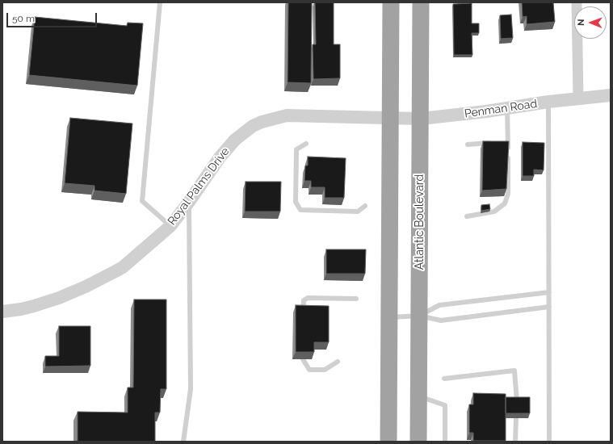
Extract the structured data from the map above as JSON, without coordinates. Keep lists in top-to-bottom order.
{
  "streets": {
    "highway": ["Atlantic Boulevard"],
    "street": ["Penman Road", "Royal Palms Drive"]
  },
  "crossings": [
    ["Penman Road", "Royal Palms Drive"],
    ["Penman Road", "Atlantic Boulevard"]
  ],
  "scale_bar": "50 m",
  "north": "left"
}
